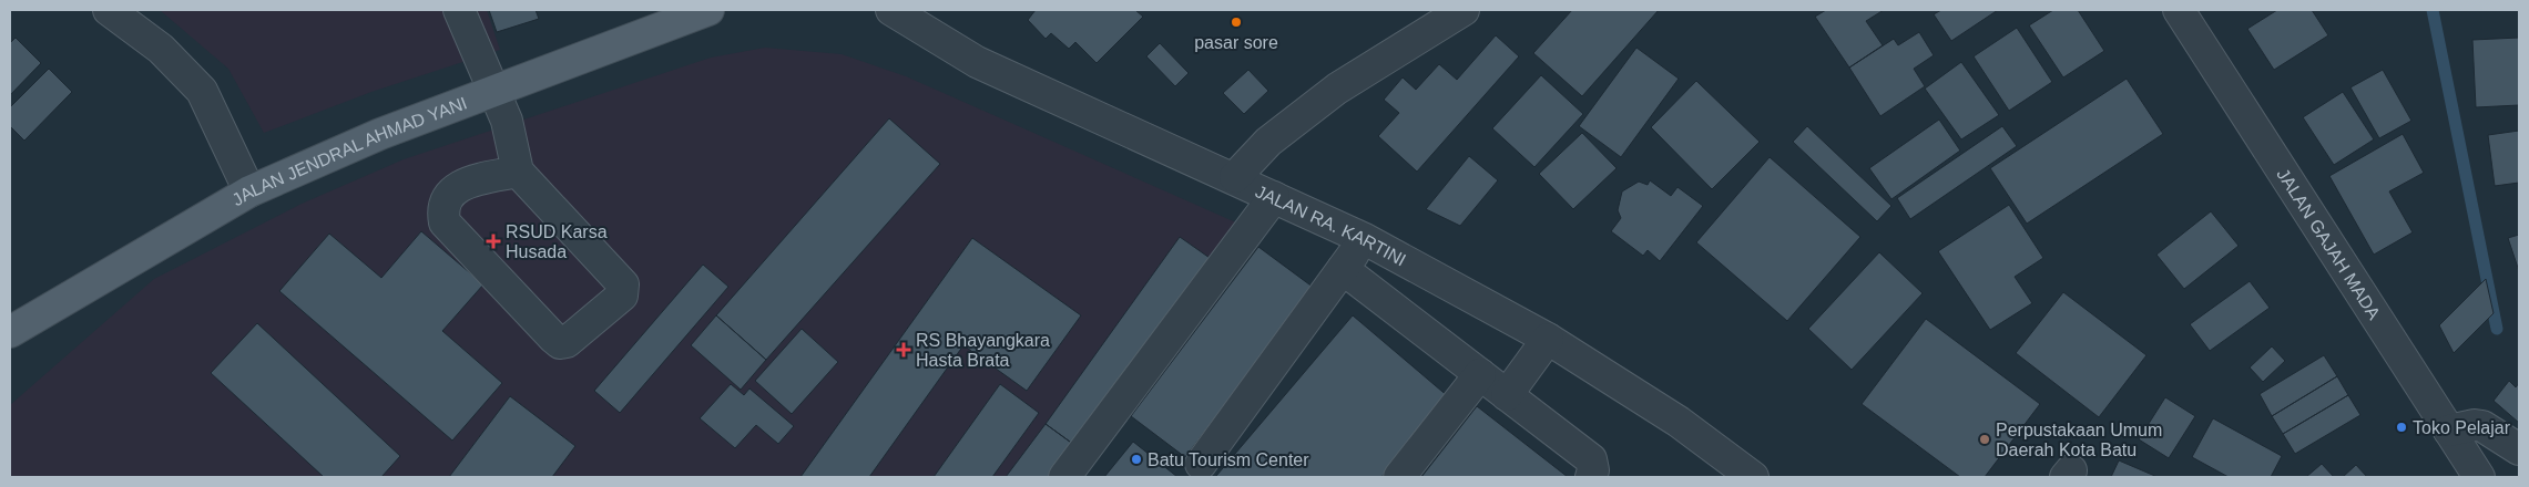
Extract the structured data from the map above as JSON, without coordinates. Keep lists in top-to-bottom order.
{
  "streets": {
    "main road": ["JALAN JENDRAL AHMAD YANI"],
    "street": ["JALAN RA. KARTINI", "JALAN GAJAH MADA"]
  },
  "places": {
    "other": [
      "pasar sore",
      "Toko Pelajar",
      "Perpustakaan Umum Daerah Kota Batu",
      "Batu Tourism Center"
    ],
    "health": ["RSUD Karsa Husada", "RS Bhayangkara Hasta Brata"]
  }
}
